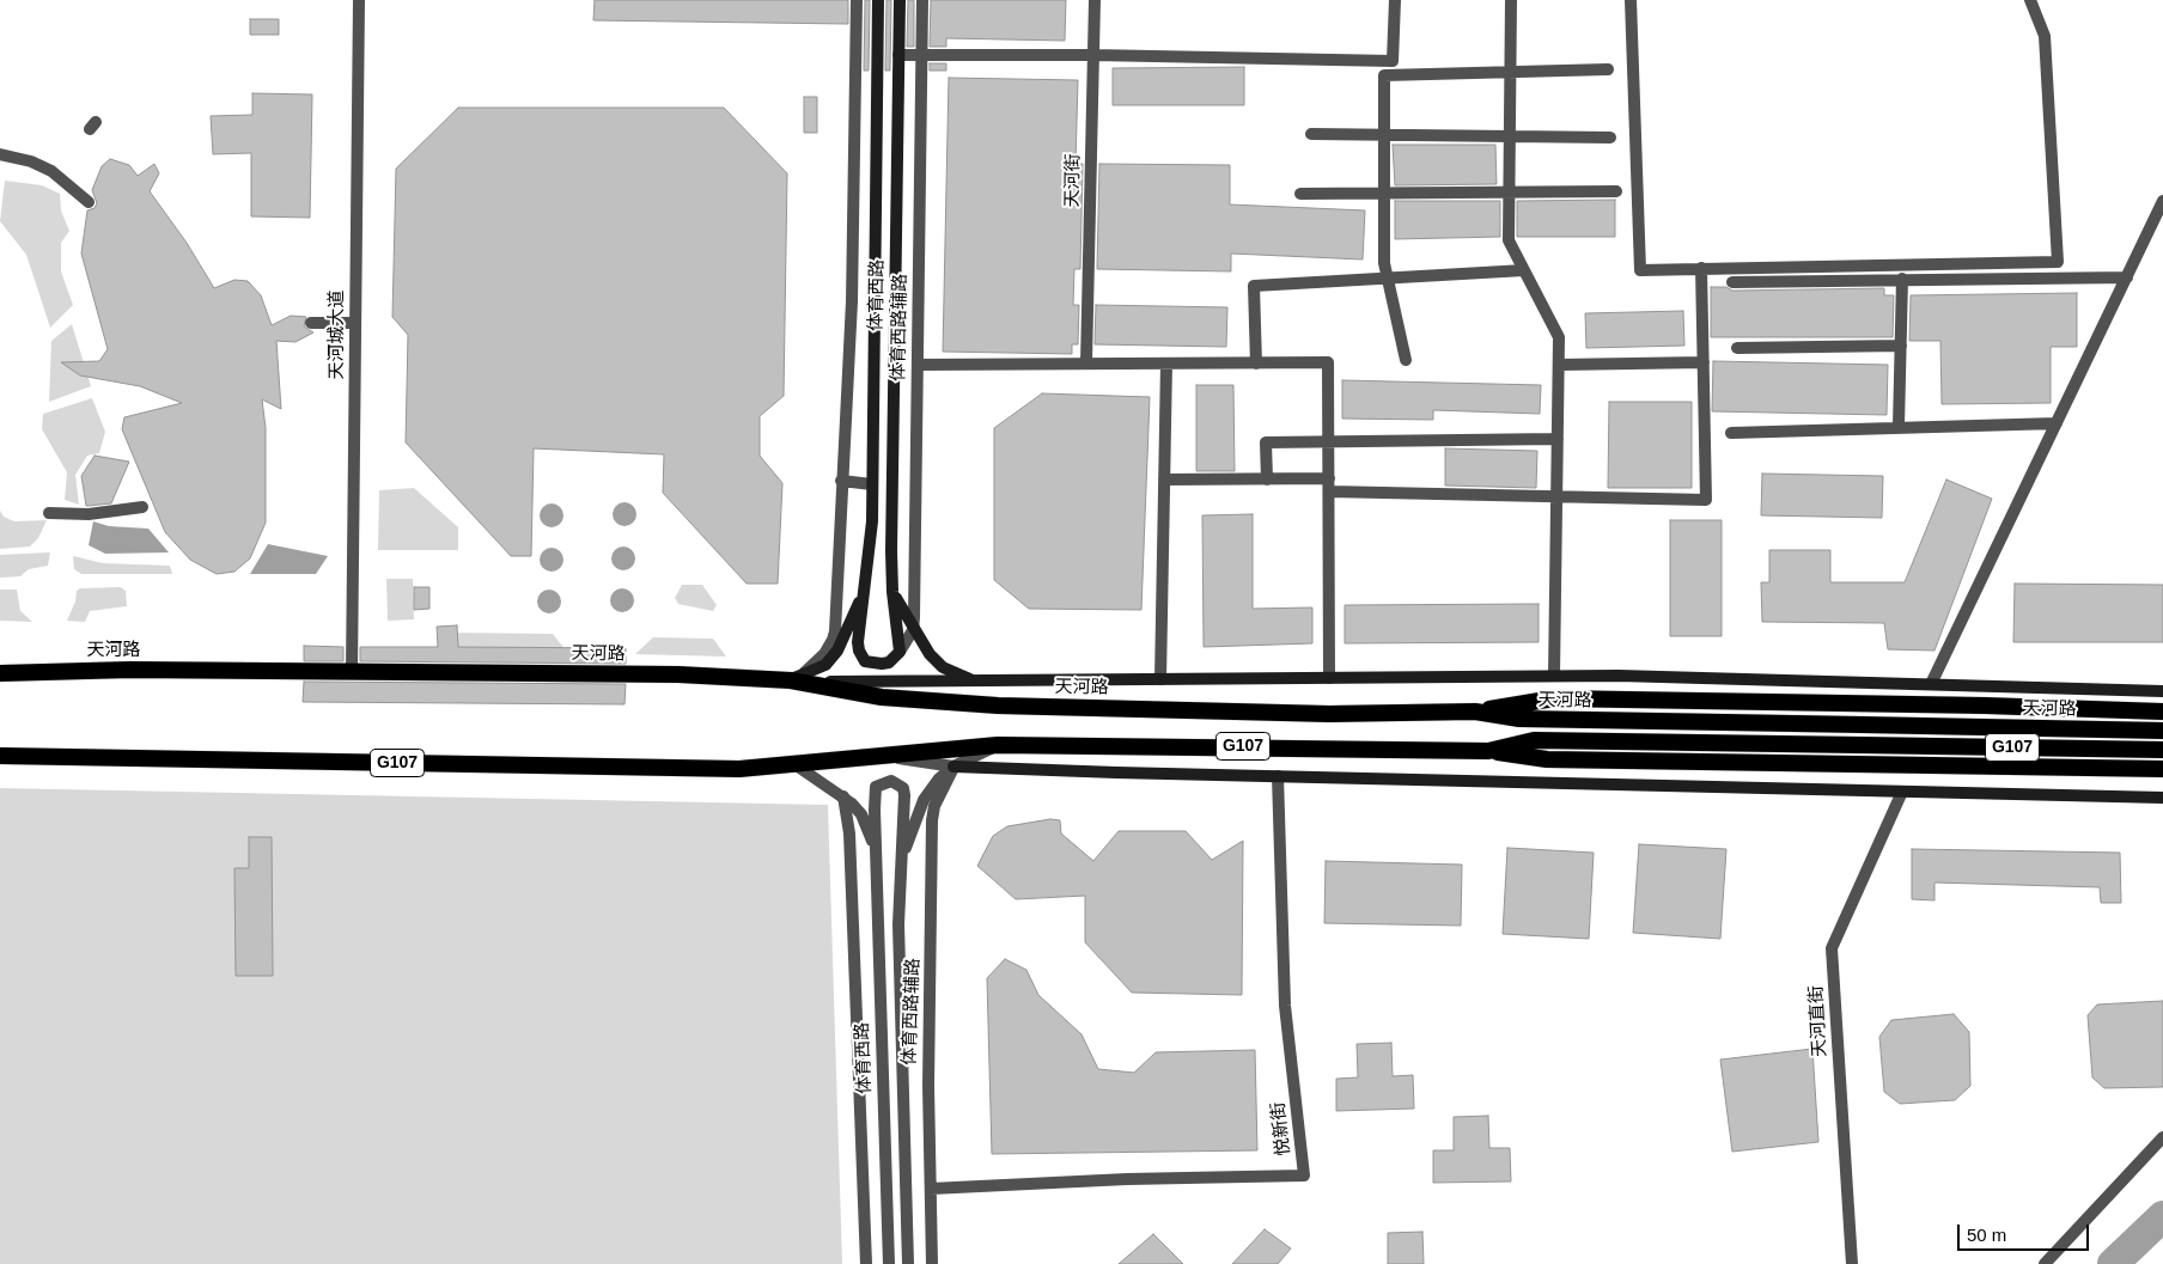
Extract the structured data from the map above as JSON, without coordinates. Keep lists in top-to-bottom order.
{
  "streets": {
    "highway": ["天河路", "G107"],
    "main road": ["体育西路"],
    "street": [
      "天河街",
      "体育西路辅路",
      "天河城大道",
      "天河直街",
      "悦新街"
    ]
  },
  "crossings": [
    ["体育西路辅路", "悦新街"],
    ["天河城大道", "天河路"]
  ],
  "scale_bar": "50 m"
}
